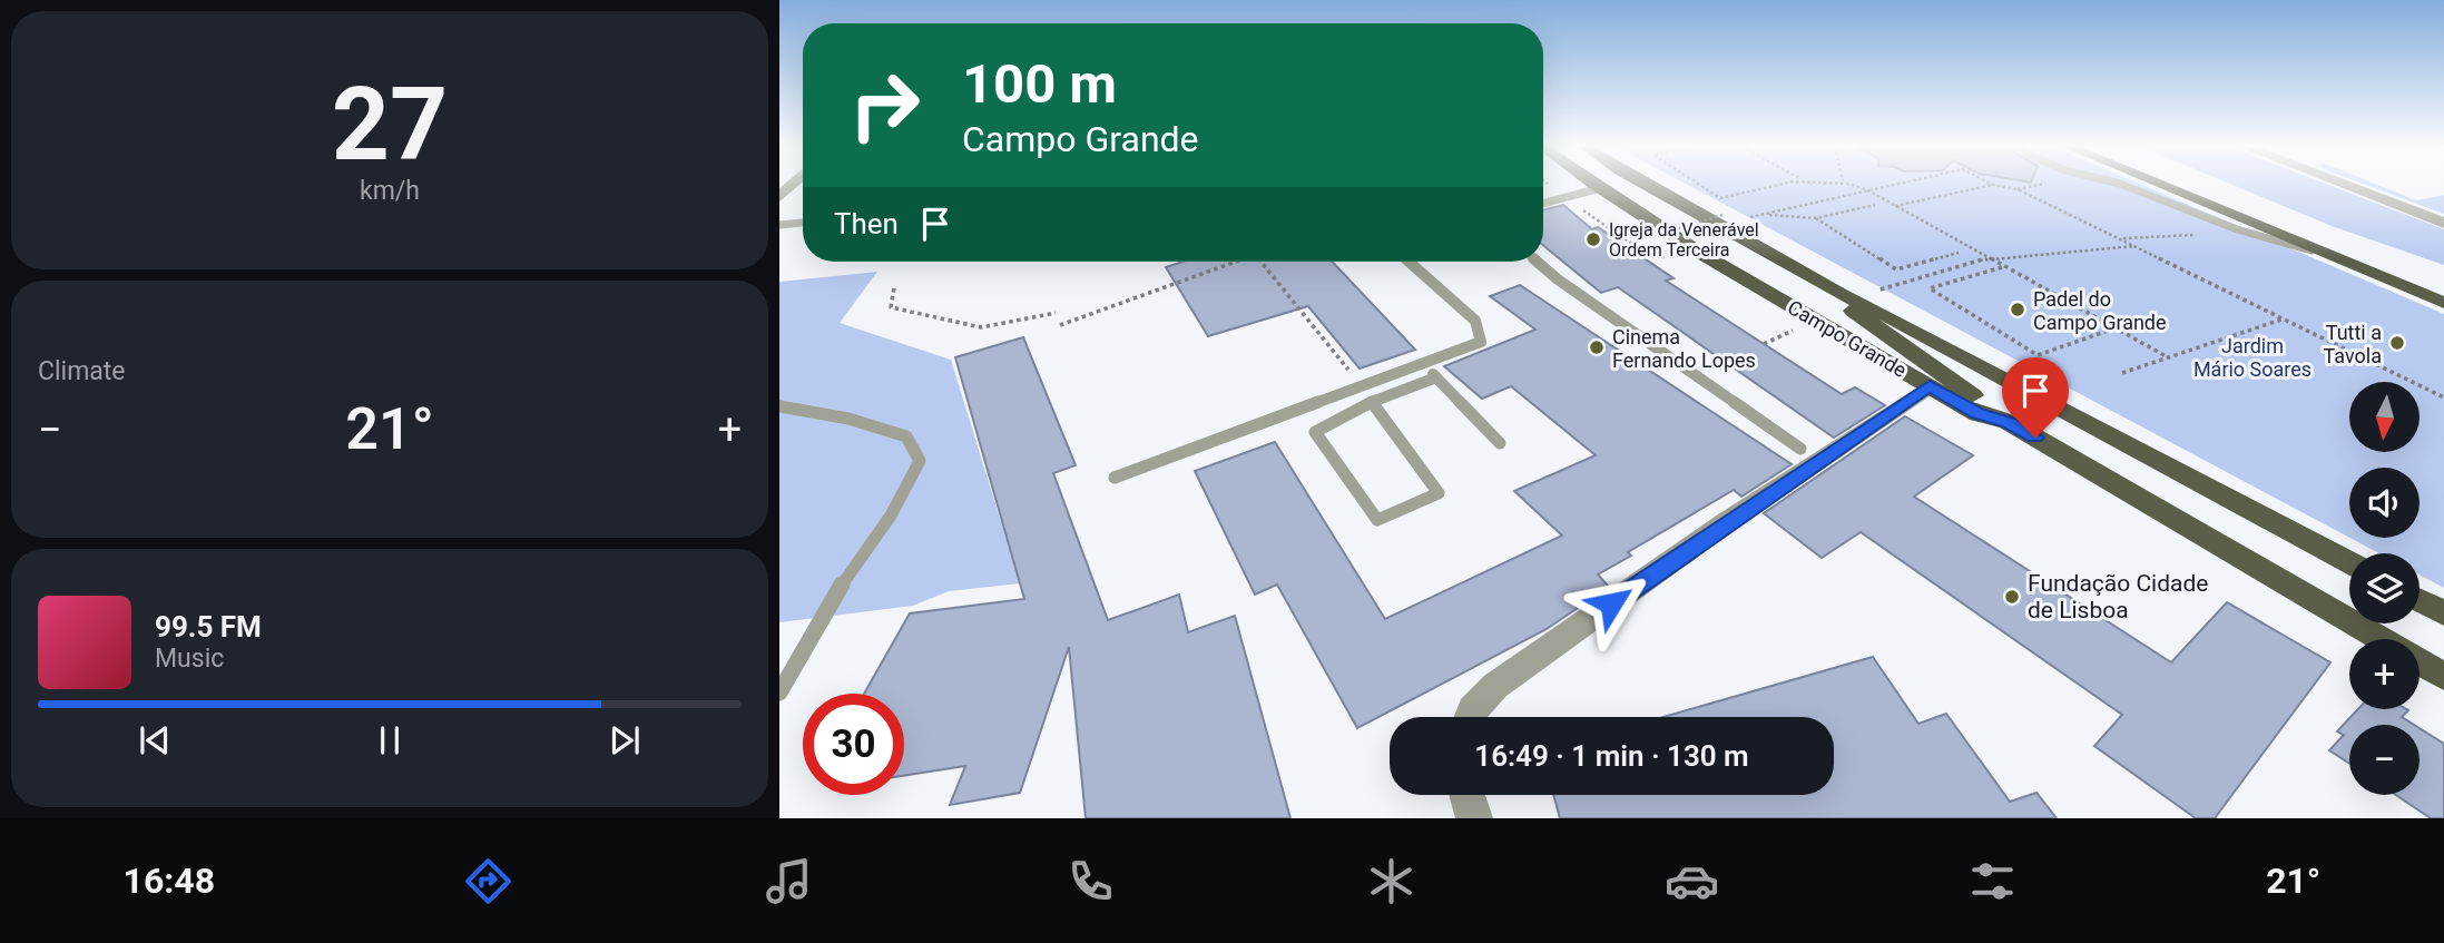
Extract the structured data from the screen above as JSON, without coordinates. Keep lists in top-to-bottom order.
{
  "streets": {
    "main road": ["Campo Grande"]
  },
  "parks": ["Jardim Mário Soares"],
  "places": [
    "Igreja da Venerável Ordem Terceira",
    "Padel do Campo Grande",
    "Tutti a Tavola",
    "Cinema Fernando Lopes",
    "Fundação Cidade de Lisboa"
  ],
  "north": "bottom",
  "page": {
    "tile": [
      ["27", "km/h"],
      "Climate"
    ],
    "turn": ["100 m", "Campo Grande"],
    "then": "Then",
    "map_buttons": ["+", "−"],
    "heat": ["−", "21°", "+"],
    "song": ["99.5 FM", "Music"],
    "limit": "30",
    "trip": "16:49 · 1 min · 130 m",
    "tabs": ["16:48", "21°"]
  }
}
